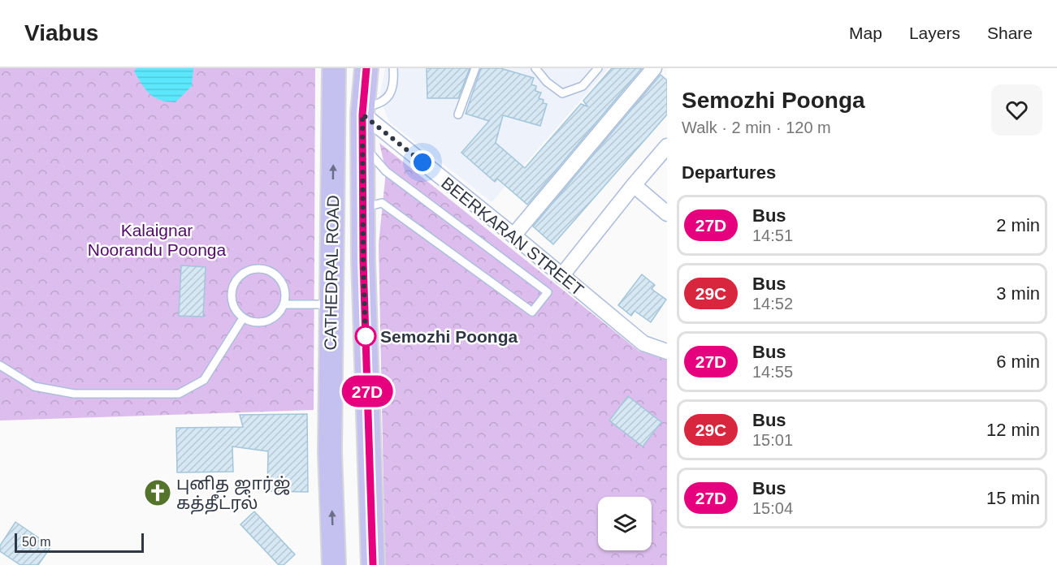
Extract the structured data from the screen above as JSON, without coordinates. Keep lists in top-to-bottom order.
{
  "streets": {
    "main road": ["CATHEDRAL ROAD"],
    "street": ["BEERKARAN STREET"]
  },
  "crossings": [
    ["BEERKARAN STREET", "CATHEDRAL ROAD"]
  ],
  "parks": ["Kalaignar Noorandu Poonga"],
  "places": {
    "other": ["Semozhi Poonga"],
    "church": ["புனித ஜார்ஜ் கத்தீட்ரல்"]
  },
  "lines": ["bus line 27D"],
  "scale_bar": "50 m",
  "page": {
    "header": "Viabus",
    "nav": ["Map", "Layers", "Share"],
    "on_map": "27D",
    "heading": [
      ["Semozhi Poonga", "Walk · 2 min · 120 m"],
      "Departures"
    ],
    "list": [
      {
        "mark": "27D",
        "name": "Bus",
        "note": "14:51",
        "value": "2 min"
      },
      {
        "mark": "29C",
        "name": "Bus",
        "note": "14:52",
        "value": "3 min"
      },
      {
        "mark": "27D",
        "name": "Bus",
        "note": "14:55",
        "value": "6 min"
      },
      {
        "mark": "29C",
        "name": "Bus",
        "note": "15:01",
        "value": "12 min"
      },
      {
        "mark": "27D",
        "name": "Bus",
        "note": "15:04",
        "value": "15 min"
      }
    ],
    "scale": "50 m"
  }
}
